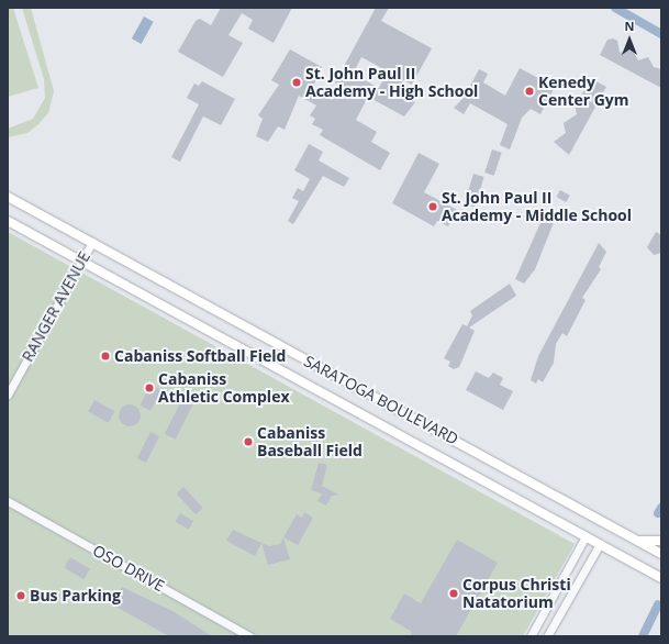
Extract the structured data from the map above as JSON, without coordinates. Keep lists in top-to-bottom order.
{
  "streets": {
    "main road": ["SARATOGA BOULEVARD"],
    "street": ["RANGER AVENUE", "OSO DRIVE"]
  },
  "crossings": [
    ["RANGER AVENUE", "SARATOGA BOULEVARD"]
  ],
  "places": [
    "St. John Paul II Academy - High School",
    "Kenedy Center Gym",
    "St. John Paul II Academy - Middle School",
    "Cabaniss Softball Field",
    "Cabaniss Athletic Complex",
    "Cabaniss Baseball Field",
    "Corpus Christi Natatorium",
    "Bus Parking"
  ],
  "north": "top"
}
